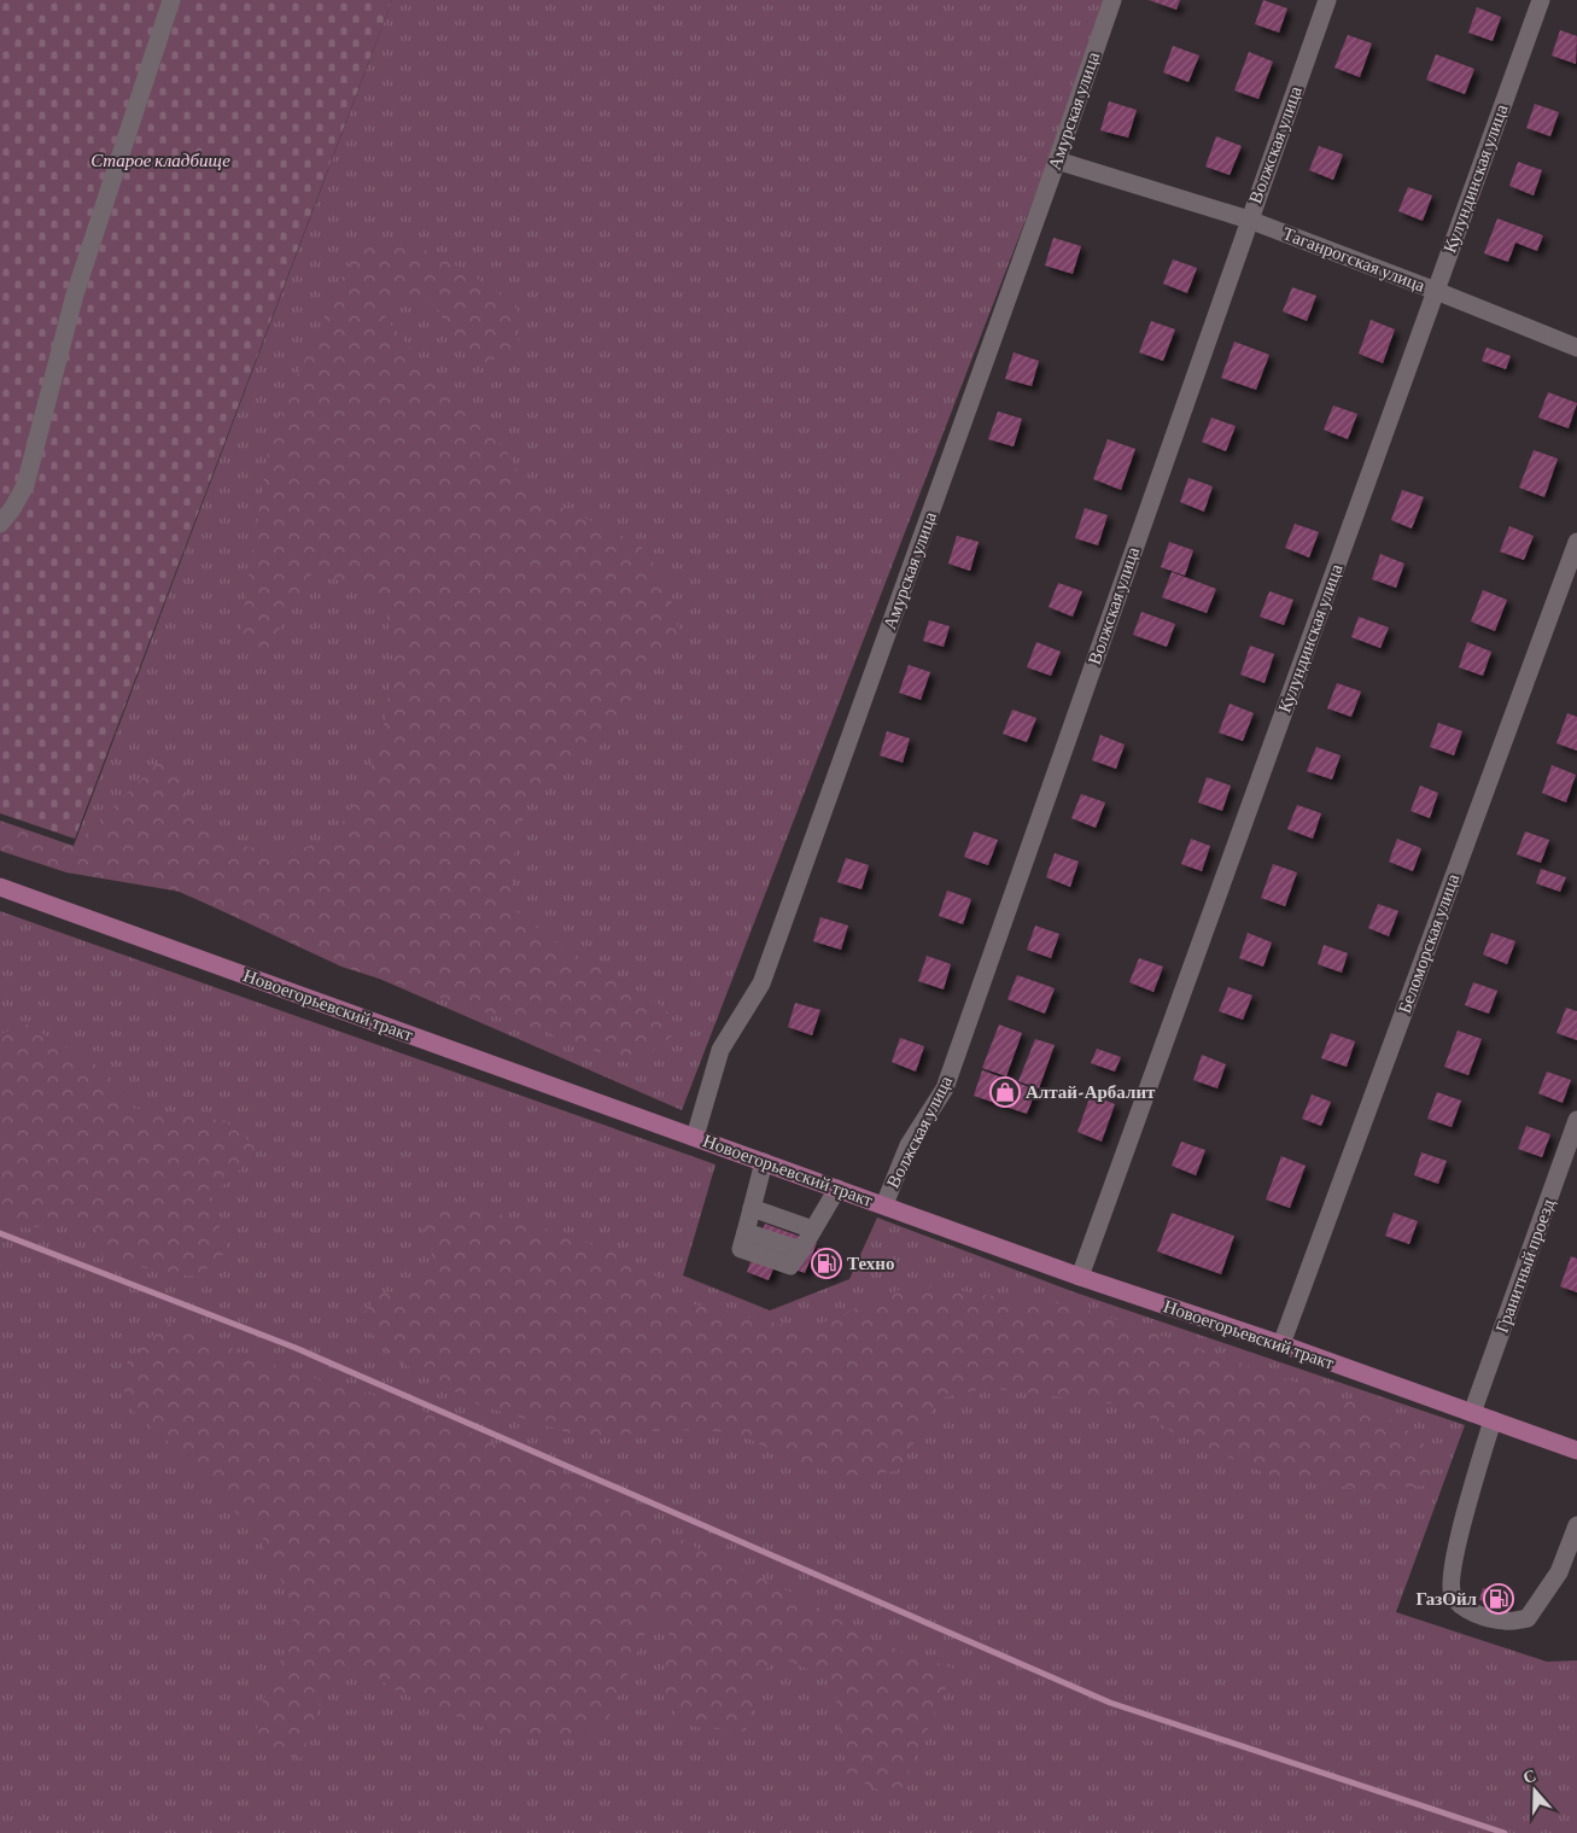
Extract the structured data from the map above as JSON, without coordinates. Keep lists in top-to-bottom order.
{
  "streets": {
    "main road": ["Новоегорьевский тракт"],
    "street": [
      "Амурская улица",
      "Волжская улица",
      "Кулундинская улица",
      "Таганрогская улица",
      "Беломорская улица",
      "Гранитный проезд"
    ]
  },
  "crossings": [
    ["Амурская улица", "Таганрогская улица"],
    ["Амурская улица", "Новоегорьевский тракт"],
    ["Волжская улица", "Таганрогская улица"],
    ["Волжская улица", "Новоегорьевский тракт"],
    ["Кулундинская улица", "Таганрогская улица"],
    ["Кулундинская улица", "Новоегорьевский тракт"],
    ["Беломорская улица", "Новоегорьевский тракт"],
    ["Новоегорьевский тракт", "Гранитный проезд"]
  ],
  "parks": ["Старое кладбище"],
  "places": {
    "shop": ["Алтай-Арбалит"],
    "fuel station": ["Техно", "ГазОйл"]
  },
  "north": "top"
}
